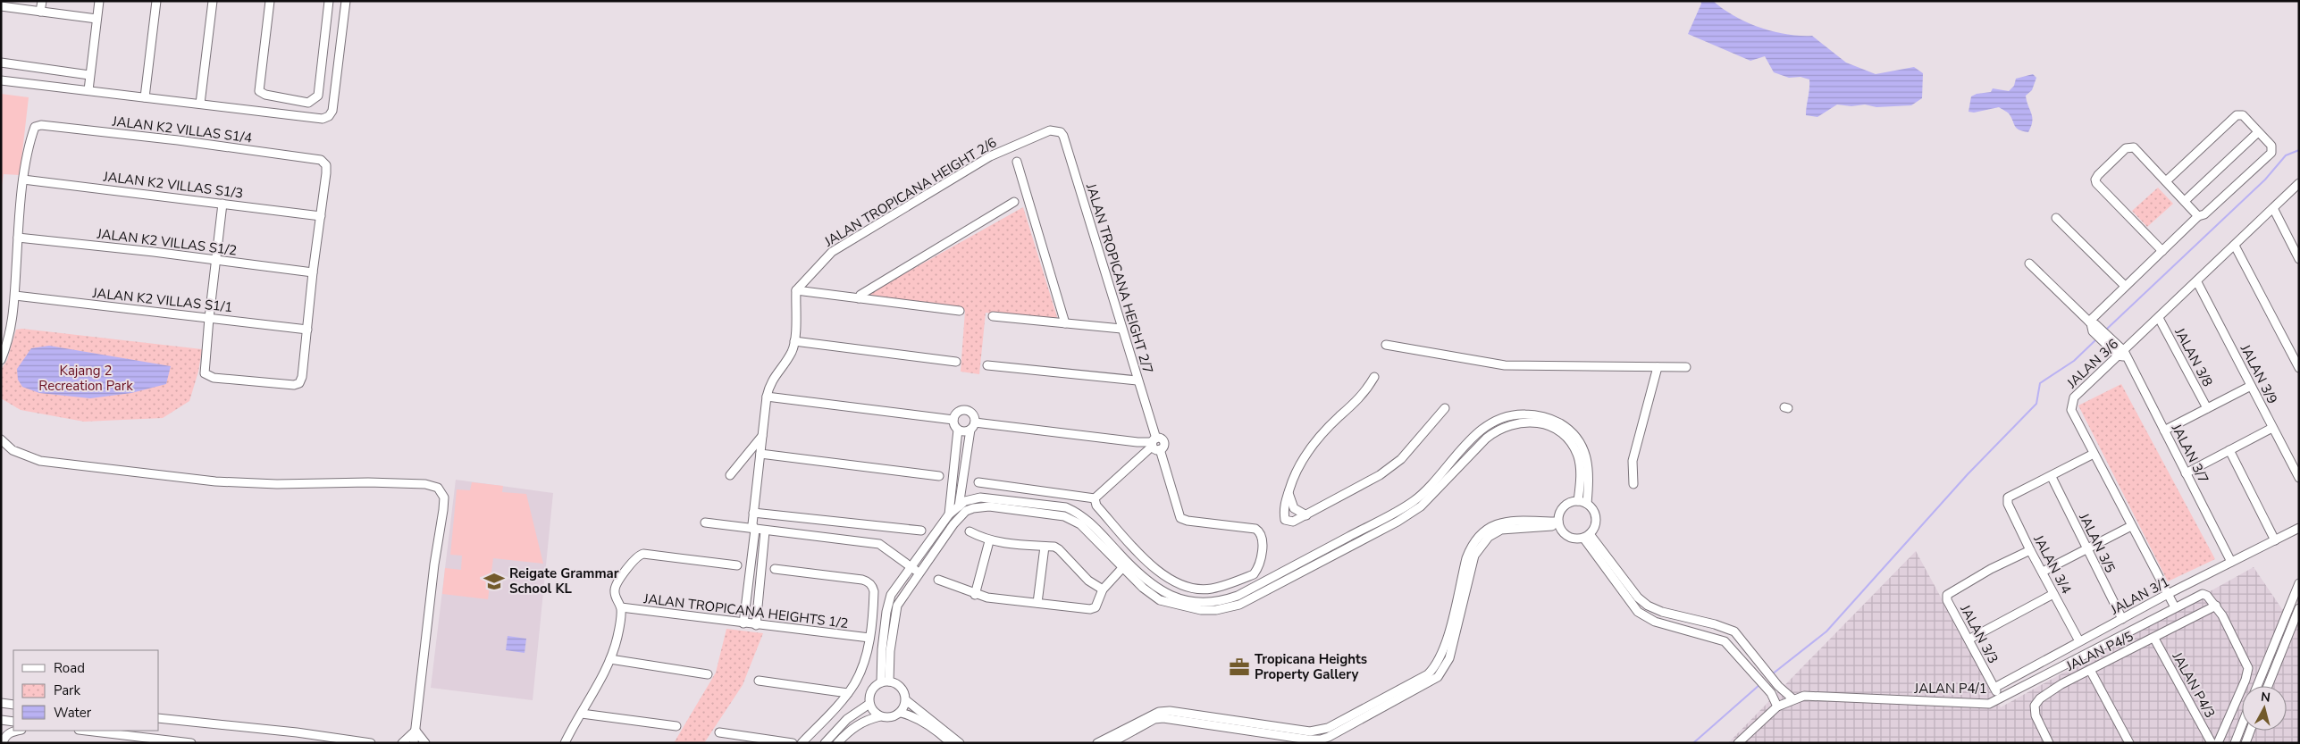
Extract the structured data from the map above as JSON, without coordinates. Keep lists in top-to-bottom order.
{
  "streets": {
    "street": [
      "JALAN K2 VILLAS S1/4",
      "JALAN K2 VILLAS S1/3",
      "JALAN TROPICANA HEIGHT 2/6",
      "JALAN K2 VILLAS S1/2",
      "JALAN TROPICANA HEIGHT 2/7",
      "JALAN K2 VILLAS S1/1",
      "JALAN 3/8",
      "JALAN 3/6",
      "JALAN 3/9",
      "JALAN 3/7",
      "JALAN 3/5",
      "JALAN 3/4",
      "JALAN 3/1",
      "JALAN TROPICANA HEIGHTS 1/2",
      "JALAN 3/3",
      "JALAN P4/5",
      "JALAN P4/3",
      "JALAN P4/1"
    ]
  },
  "crossings": [
    ["JALAN K2 VILLAS S1/4", "JALAN K2 VILLAS S1/3"],
    ["JALAN TROPICANA HEIGHT 2/6", "JALAN TROPICANA HEIGHT 2/7"],
    ["JALAN 3/8", "JALAN 3/6"],
    ["JALAN 3/6", "JALAN 3/9"],
    ["JALAN 3/6", "JALAN 3/7"],
    ["JALAN 3/6", "JALAN 3/1"],
    ["JALAN 3/6", "JALAN P4/1"],
    ["JALAN 3/7", "JALAN 3/1"],
    ["JALAN 3/5", "JALAN 3/4"],
    ["JALAN 3/5", "JALAN 3/1"],
    ["JALAN 3/4", "JALAN 3/1"],
    ["JALAN 3/4", "JALAN 3/3"],
    ["JALAN 3/1", "JALAN 3/3"],
    ["JALAN 3/3", "JALAN P4/1"],
    ["JALAN P4/5", "JALAN P4/3"],
    ["JALAN P4/5", "JALAN P4/1"]
  ],
  "parks": ["Kajang 2 Recreation Park"],
  "places": {
    "school or university": ["Reigate Grammar School KL"],
    "office": ["Tropicana Heights Property Gallery"]
  },
  "legend": ["Road", "Park", "Water"],
  "north": "top"
}
